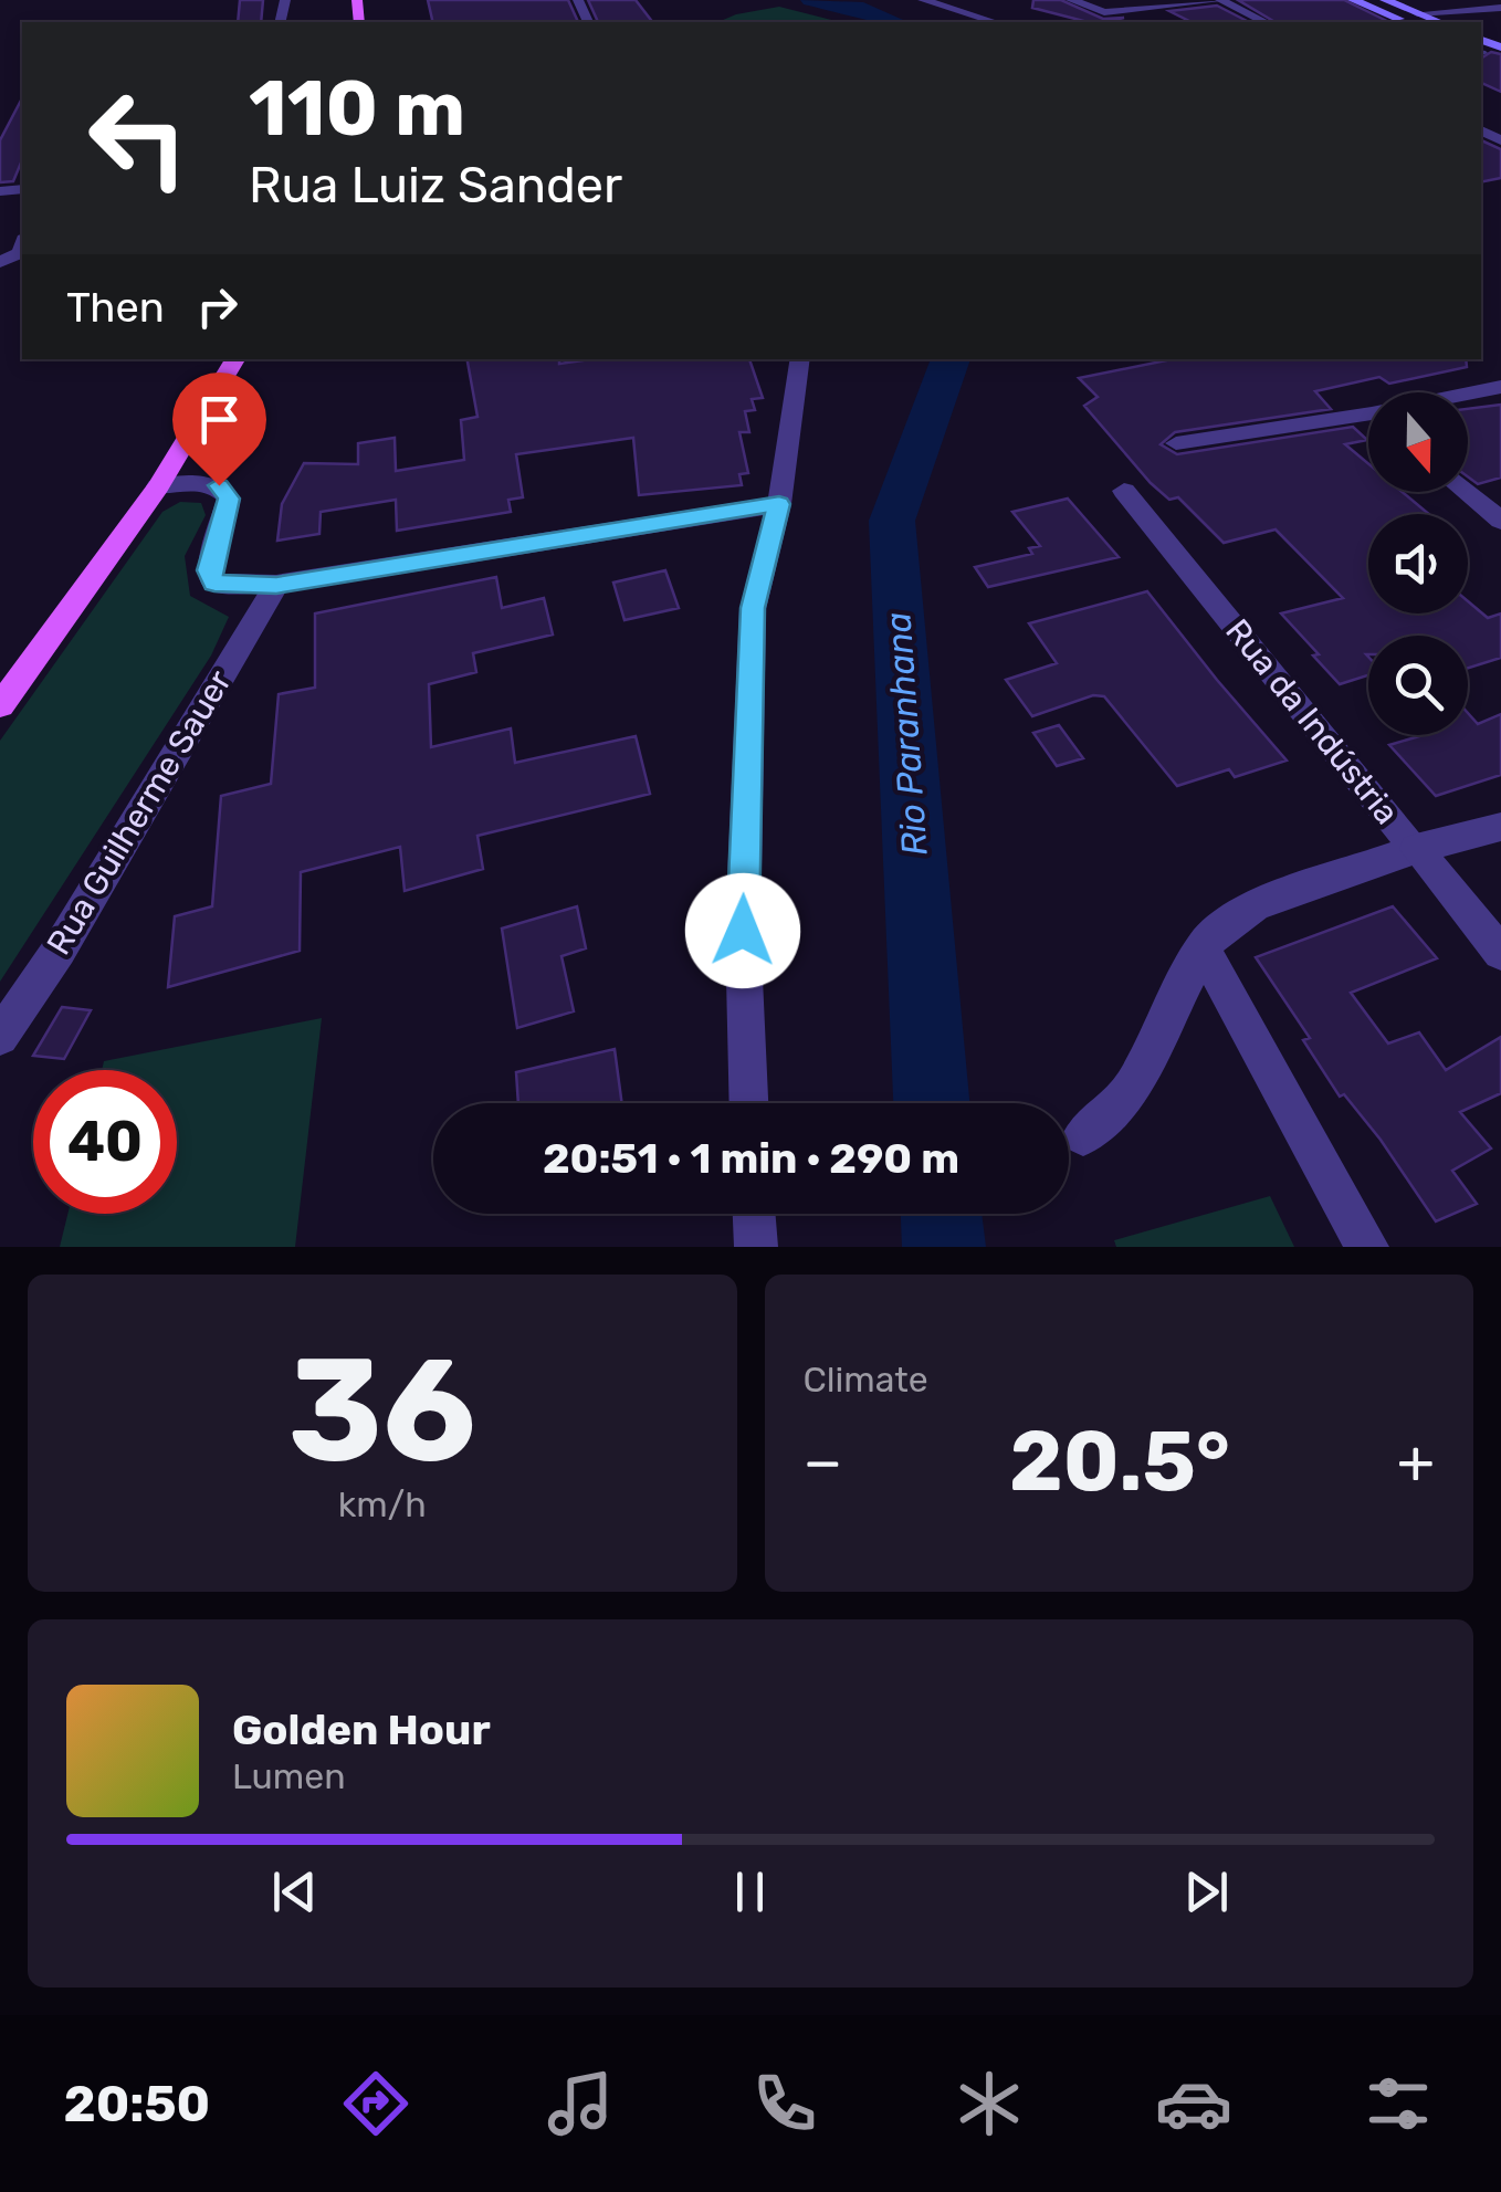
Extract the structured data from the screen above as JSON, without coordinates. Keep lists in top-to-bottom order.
{
  "streets": {
    "street": ["Rua da Indústria", "Rua Guilherme Sauer"]
  },
  "water": ["Rio Paranhana"],
  "north": "bottom",
  "page": {
    "turn": ["110 m", "Rua Luiz Sander"],
    "then": "Then",
    "limit": "40",
    "trip": "20:51 · 1 min · 290 m",
    "tile": [
      ["36", "km/h"],
      "Climate"
    ],
    "heat": ["−", "20.5°", "+"],
    "song": ["Golden Hour", "Lumen"],
    "tabs": "20:50"
  }
}
